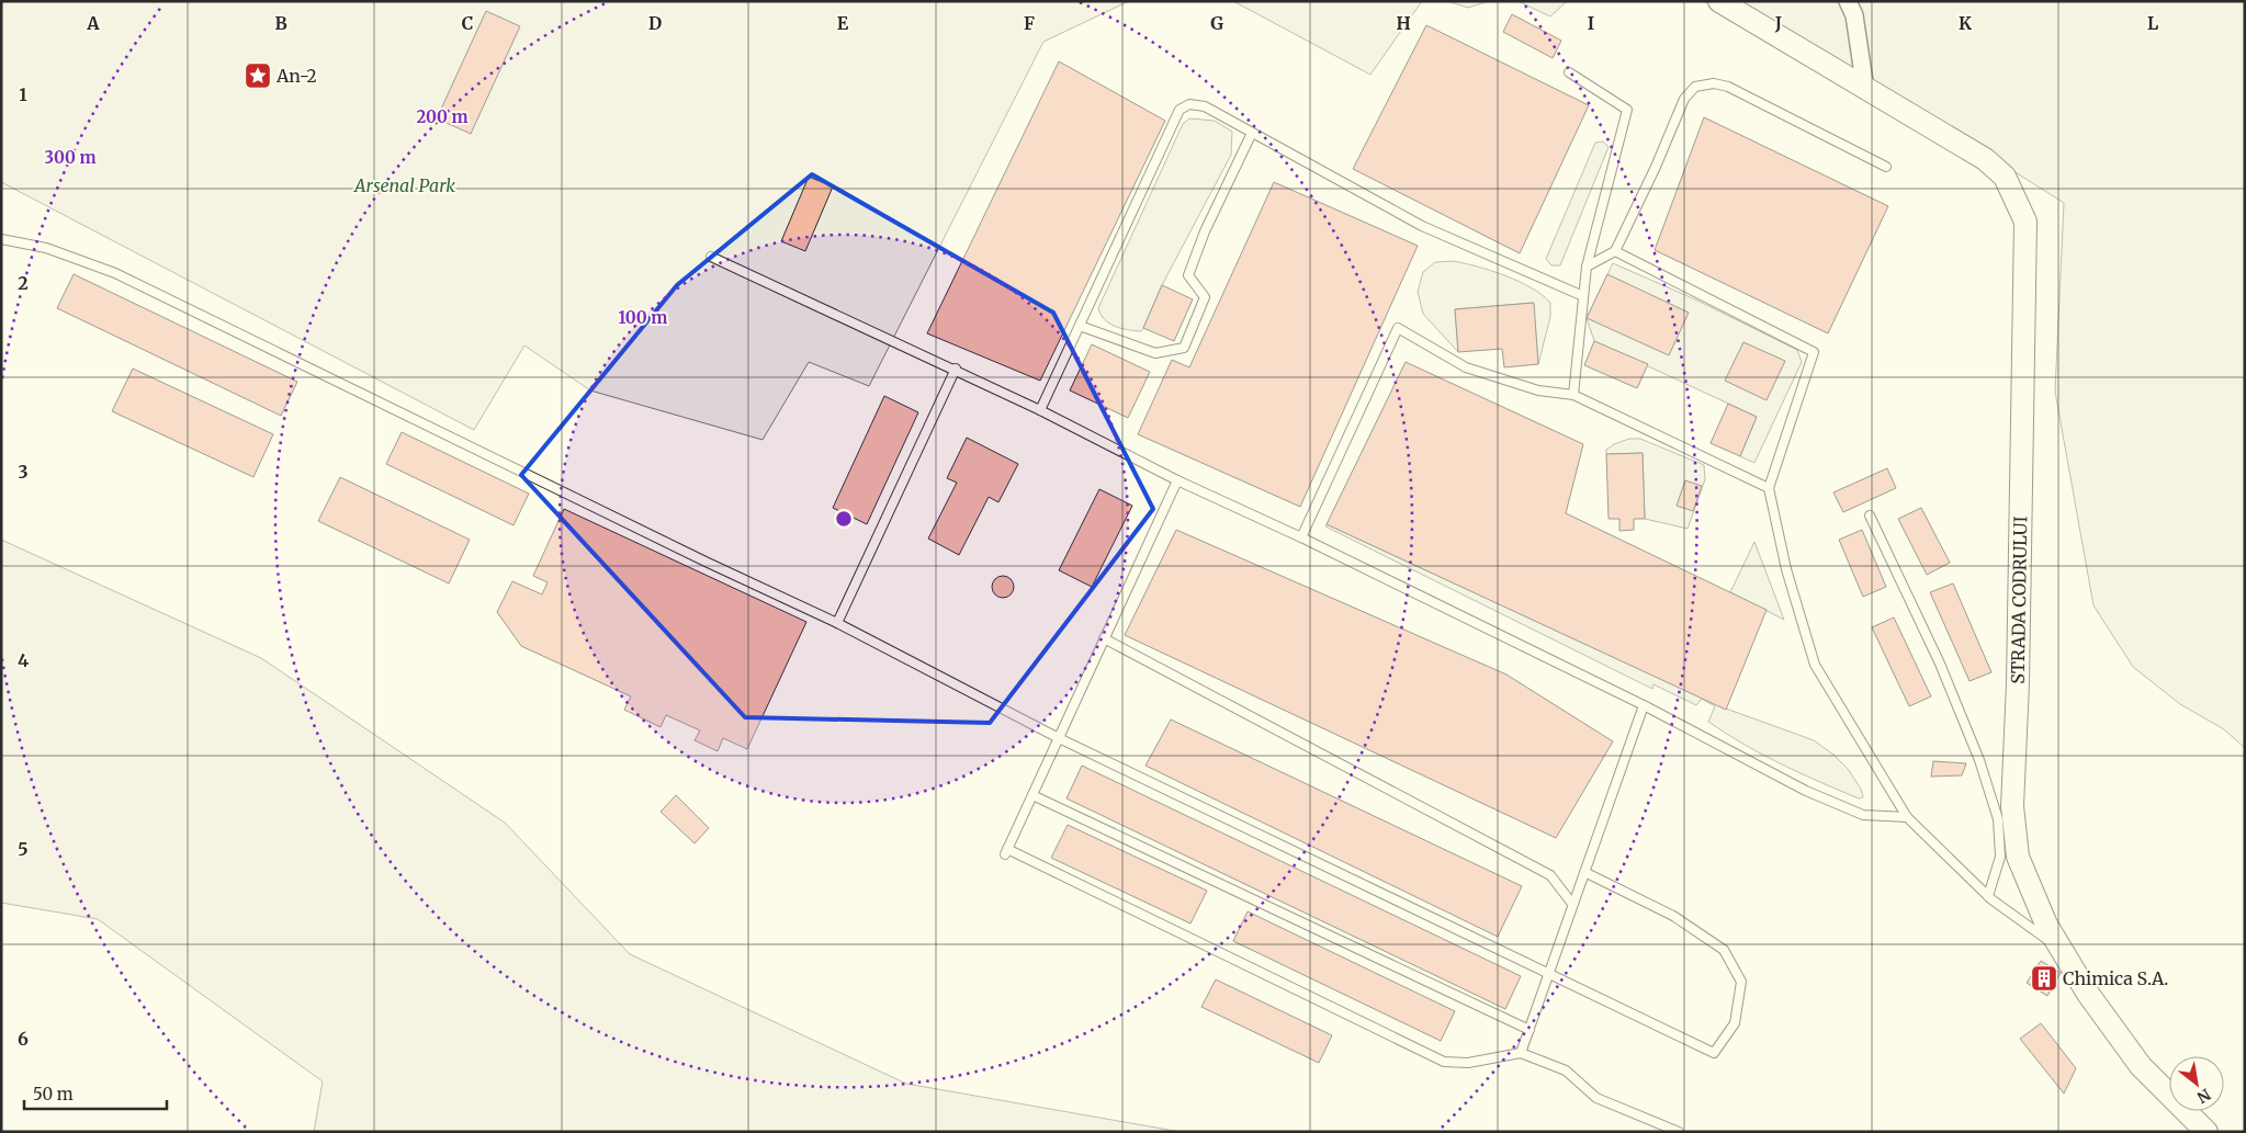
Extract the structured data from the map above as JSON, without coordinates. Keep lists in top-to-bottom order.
{
  "streets": {
    "street": ["STRADA CODRULUI"]
  },
  "parks": ["Arsenal Park"],
  "places": {
    "place": ["An-2"],
    "building": ["Chimica S.A."]
  },
  "scale_bar": "50 m",
  "north": "bottom right",
  "grid": {
    "columns": [
      "A",
      "B",
      "C",
      "D",
      "E",
      "F",
      "G",
      "H",
      "I",
      "J",
      "K",
      "L"
    ],
    "rows": [
      "1",
      "2",
      "3",
      "4",
      "5",
      "6"
    ]
  },
  "rings": ["200 m", "300 m", "100 m"]
}
